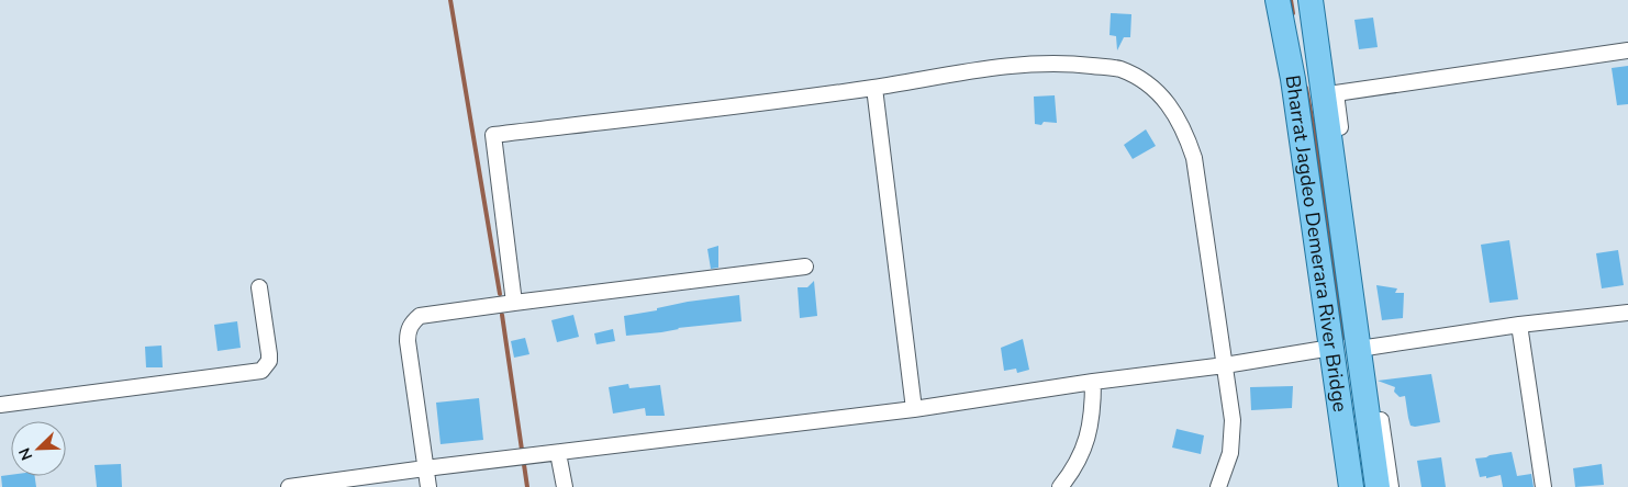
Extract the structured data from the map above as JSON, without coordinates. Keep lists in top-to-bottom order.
{
  "streets": {
    "main road": ["Bharrat Jagdeo Demerara River Bridge"]
  },
  "north": "bottom left"
}
